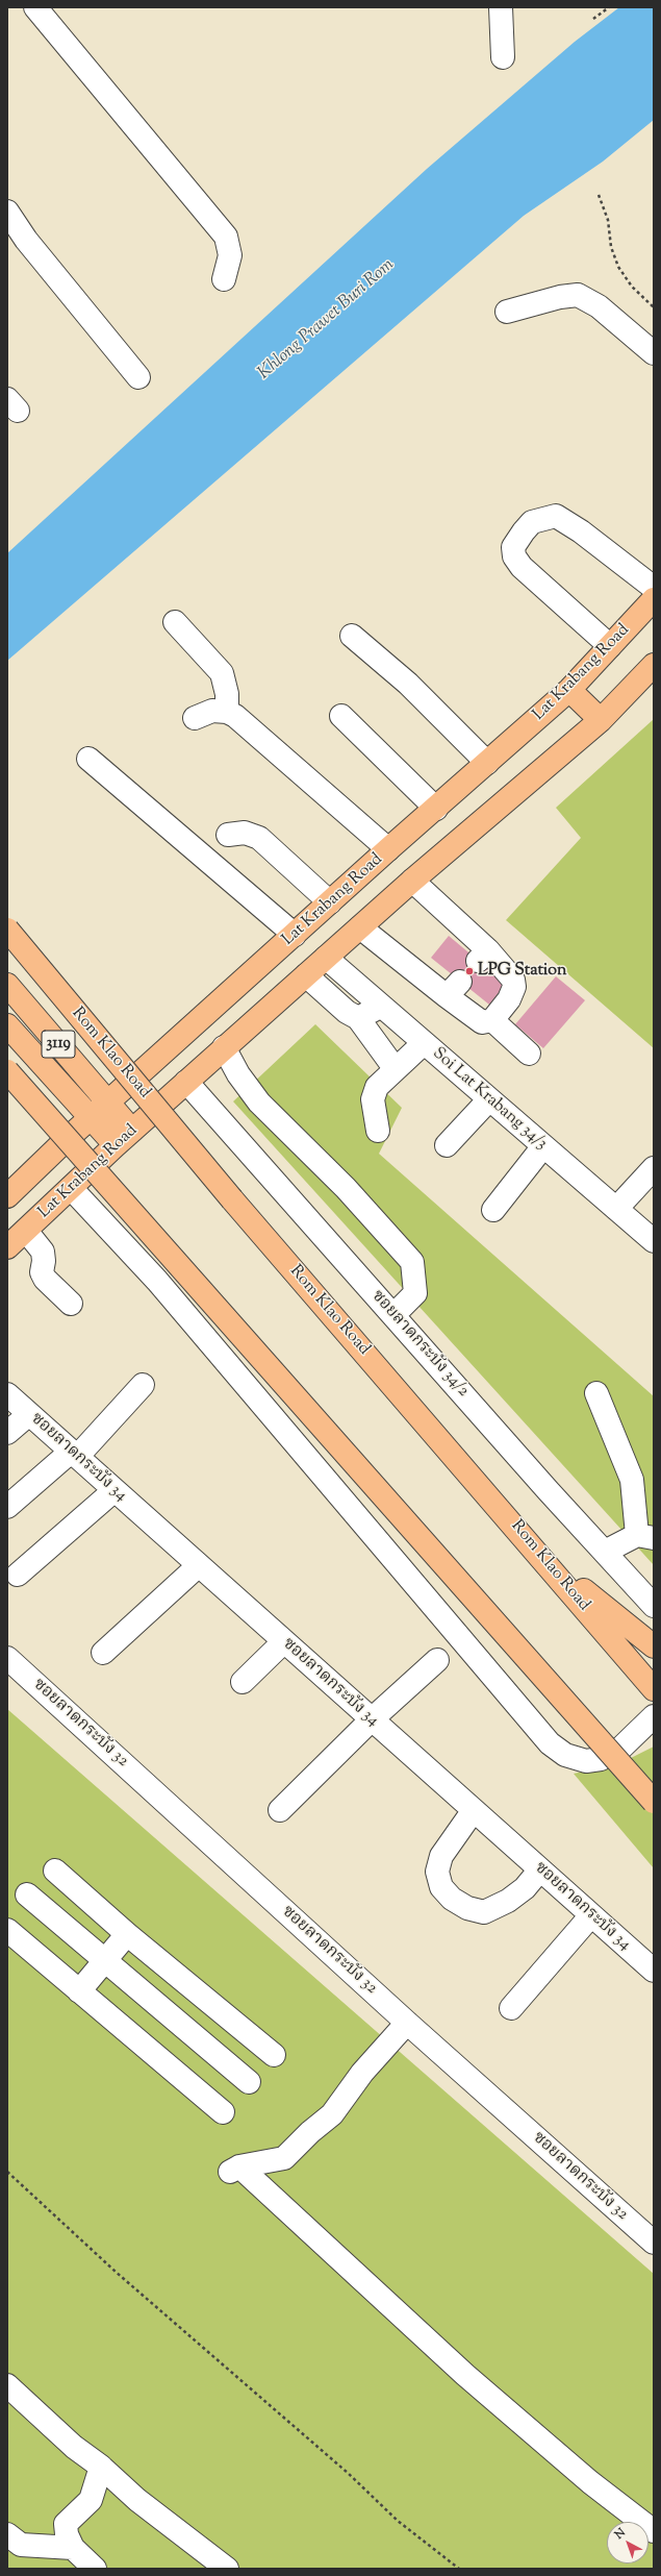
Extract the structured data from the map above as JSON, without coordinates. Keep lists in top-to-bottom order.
{
  "streets": {
    "main road": ["Lat Krabang Road", "3119", "Rom Klao Road"],
    "street": [
      "Soi Lat Krabang 34/3",
      "ซอยลาดกระบัง 34/2",
      "ซอยลาดกระบัง 34",
      "ซอยลาดกระบัง 32"
    ]
  },
  "crossings": [
    ["Lat Krabang Road", "3119"],
    ["Lat Krabang Road", "Rom Klao Road"],
    ["Lat Krabang Road", "Soi Lat Krabang 34/3"],
    ["Lat Krabang Road", "ซอยลาดกระบัง 34/2"]
  ],
  "water": ["Khlong Prawet Buri Rom"],
  "places": ["LPG Station"],
  "north": "top left"
}
